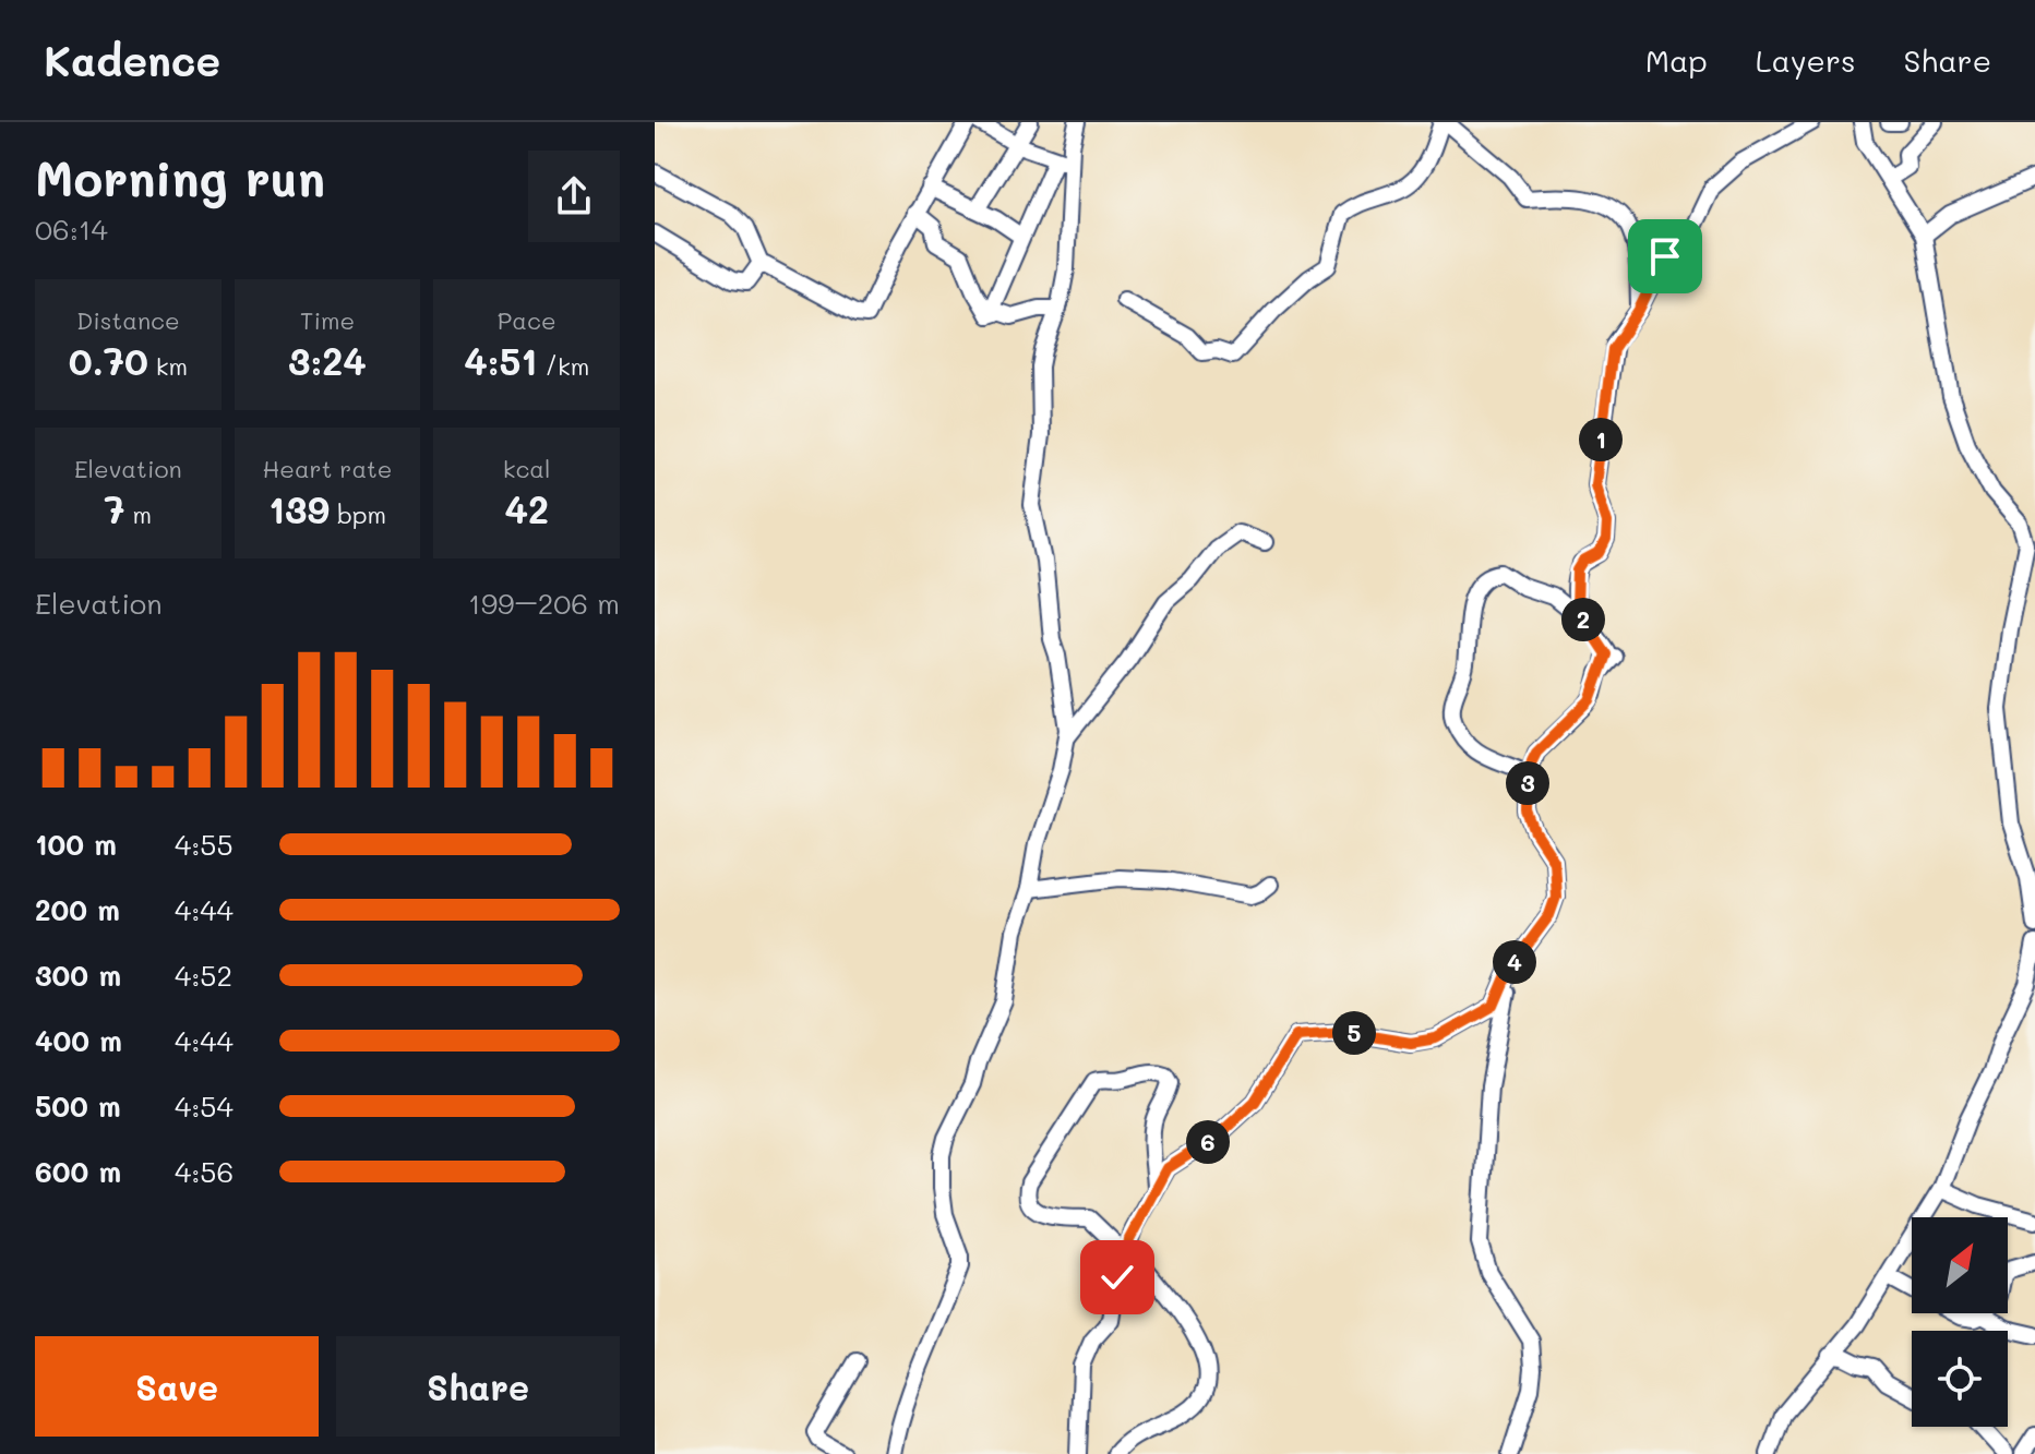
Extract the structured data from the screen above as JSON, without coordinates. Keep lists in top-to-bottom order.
{
  "north": "top right",
  "page": {
    "header": "Kadence",
    "nav": ["Map", "Layers", "Share"],
    "heading": ["Morning run", "06:14"],
    "stats": [
      ["Distance", "0.70 km"],
      ["Time", "3:24"],
      ["Pace", "4:51 /km"],
      ["Elevation", "7 m"],
      ["Heart rate", "139 bpm"],
      ["kcal", "42"]
    ],
    "pins": [
      "1",
      "2",
      "3",
      "4",
      "5",
      "6"
    ],
    "chart": ["Elevation", "199–206 m"],
    "list": [
      {
        "name": "100 m",
        "note": "4:55"
      },
      {
        "name": "200 m",
        "note": "4:44"
      },
      {
        "name": "300 m",
        "note": "4:52"
      },
      {
        "name": "400 m",
        "note": "4:44"
      },
      {
        "name": "500 m",
        "note": "4:54"
      },
      {
        "name": "600 m",
        "note": "4:56"
      }
    ],
    "buttons": ["Save", "Share"]
  }
}
